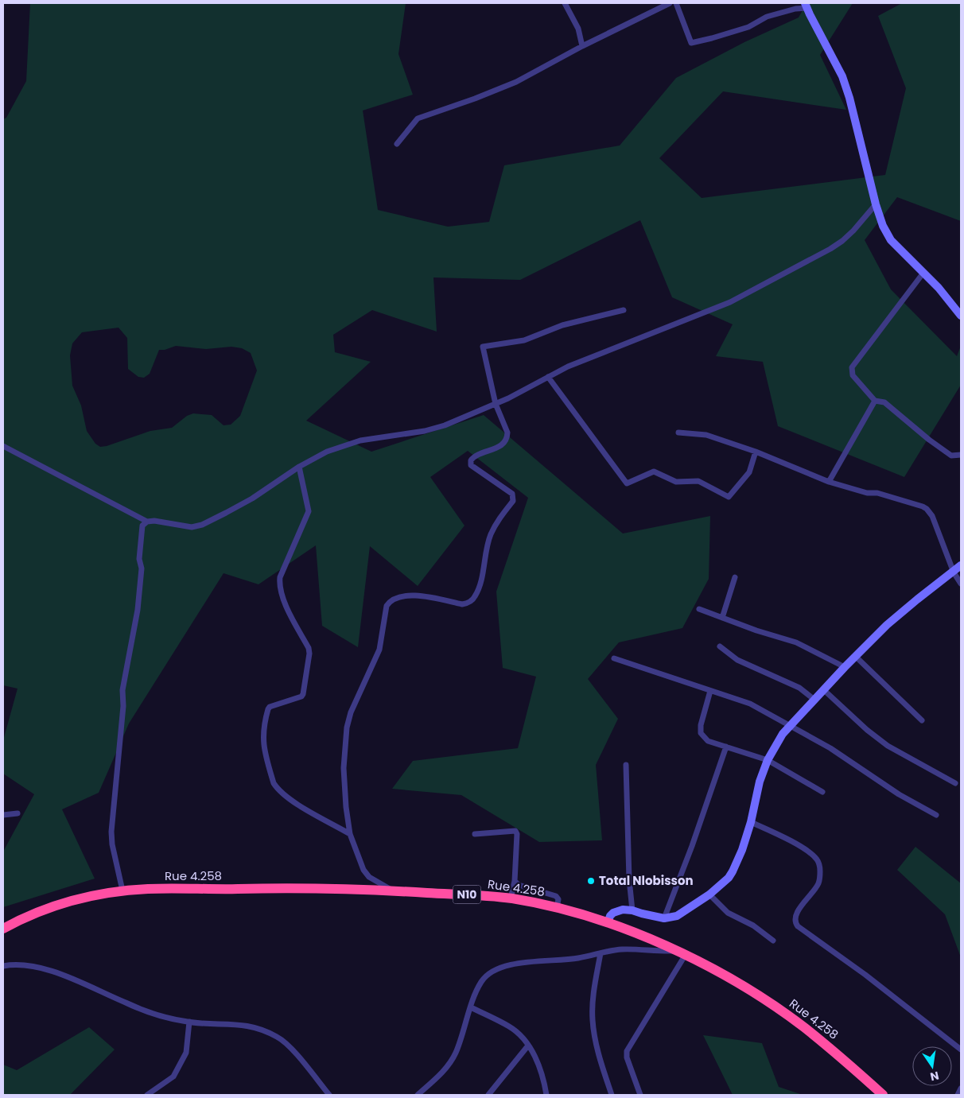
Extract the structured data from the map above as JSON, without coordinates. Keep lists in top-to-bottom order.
{
  "streets": {
    "highway": ["Rue 4.258", "N10"]
  },
  "places": ["Total Nlobisson"],
  "north": "bottom"
}
